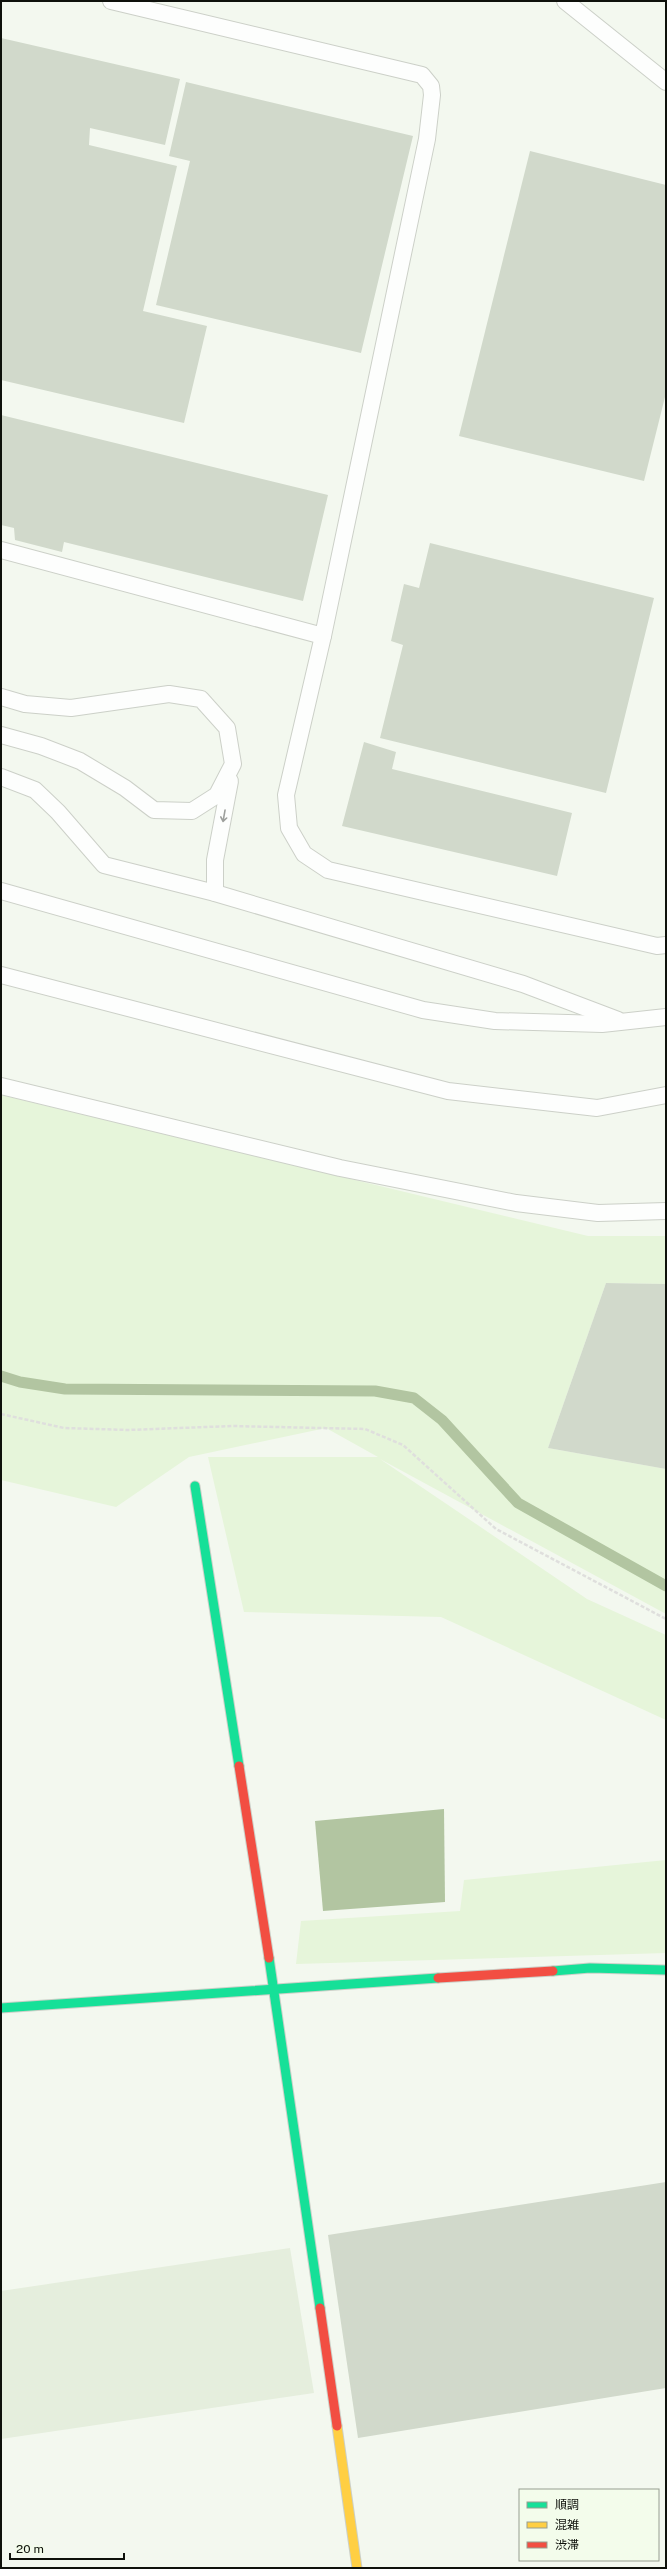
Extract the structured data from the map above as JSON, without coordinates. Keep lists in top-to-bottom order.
{
  "legend": ["順調", "混雑", "渋滞"],
  "scale_bar": "20 m"
}
